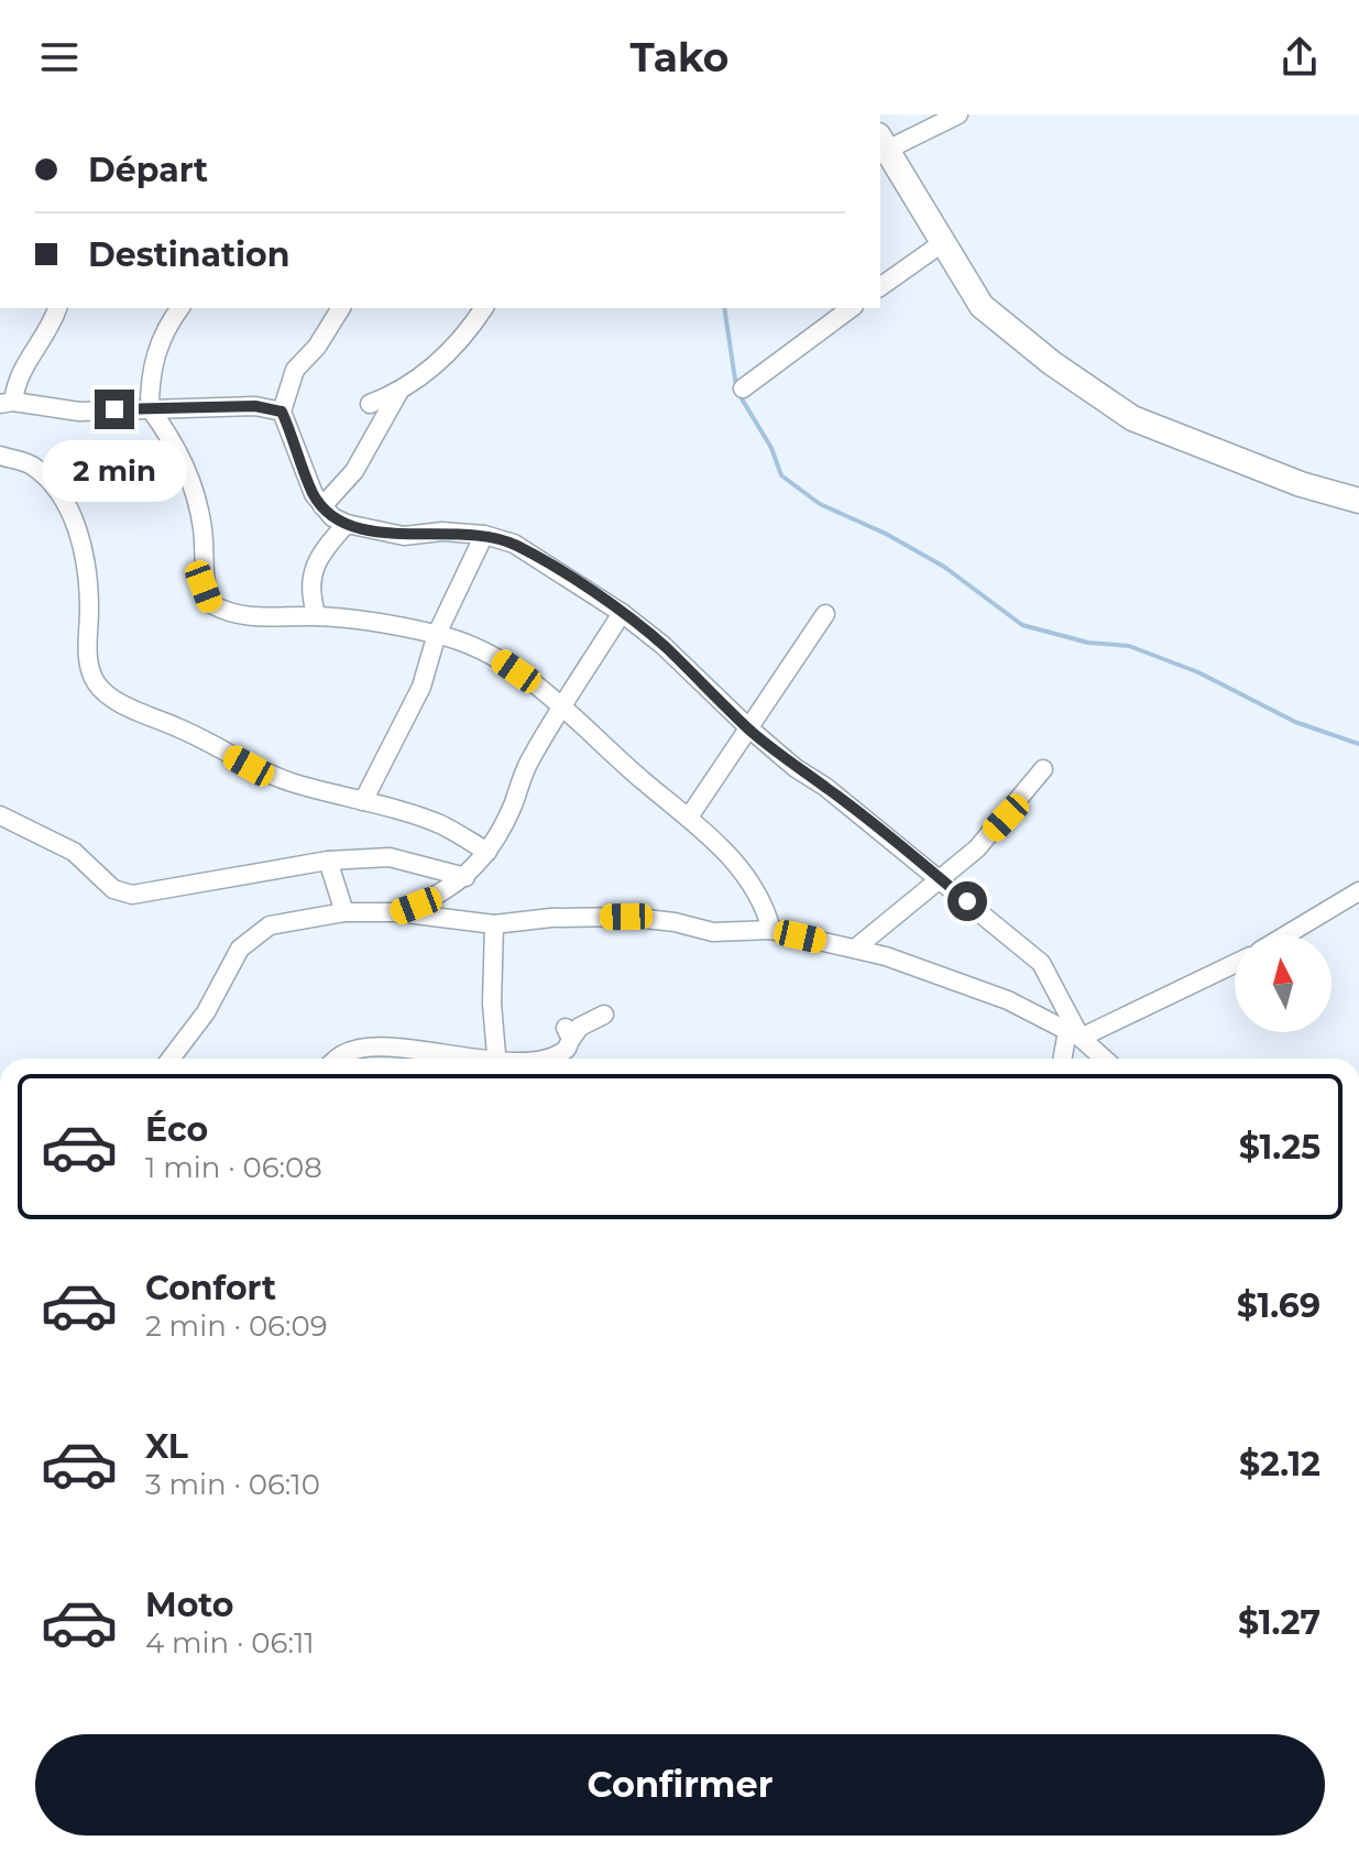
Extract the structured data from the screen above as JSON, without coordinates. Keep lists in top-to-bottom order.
{
  "north": "top",
  "page": {
    "header": "Tako",
    "banner": ["Départ", "Destination"],
    "bubble": "2 min",
    "list": [
      {
        "name": "Éco",
        "note": "1 min · 06:08",
        "value": "$1.25"
      },
      {
        "name": "Confort",
        "note": "2 min · 06:09",
        "value": "$1.69"
      },
      {
        "name": "XL",
        "note": "3 min · 06:10",
        "value": "$2.12"
      },
      {
        "name": "Moto",
        "note": "4 min · 06:11",
        "value": "$1.27"
      }
    ],
    "buttons": "Confirmer"
  }
}
